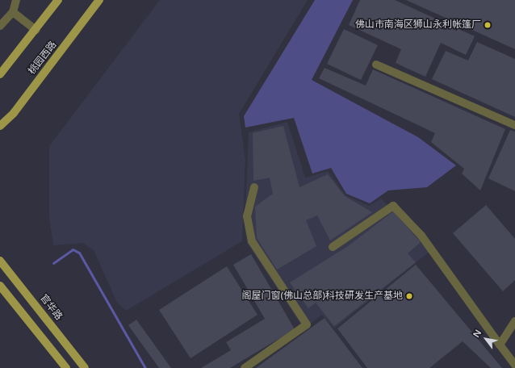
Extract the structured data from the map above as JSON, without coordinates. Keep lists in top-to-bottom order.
{
  "streets": {
    "main road": ["桃园西路", "官华路"]
  },
  "places": ["佛山市南海区狮山永利帐篷厂", "阁屋门窗(佛山总部)科技研发生产基地"],
  "north": "top left"
}
